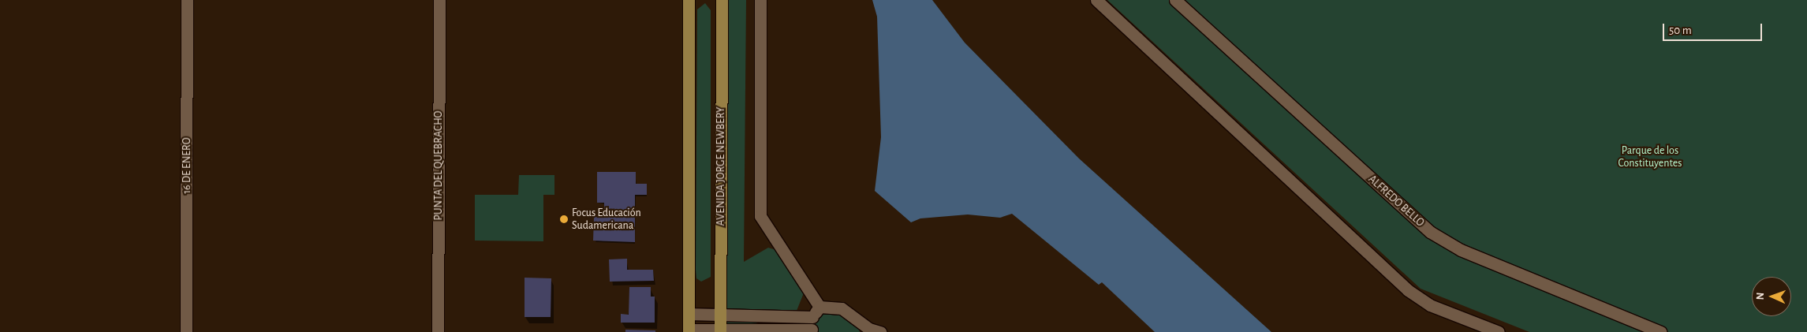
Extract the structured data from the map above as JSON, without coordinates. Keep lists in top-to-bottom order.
{
  "streets": {
    "main road": ["AVENIDA JORGE NEWBERY"],
    "street": ["16 DE ENERO", "PUNTA DEL QUEBRACHO", "ALFREDO BELLO"]
  },
  "parks": ["Parque de los Constituyentes"],
  "places": ["Focus Educación Sudamericana"],
  "scale_bar": "50 m",
  "north": "left"
}
